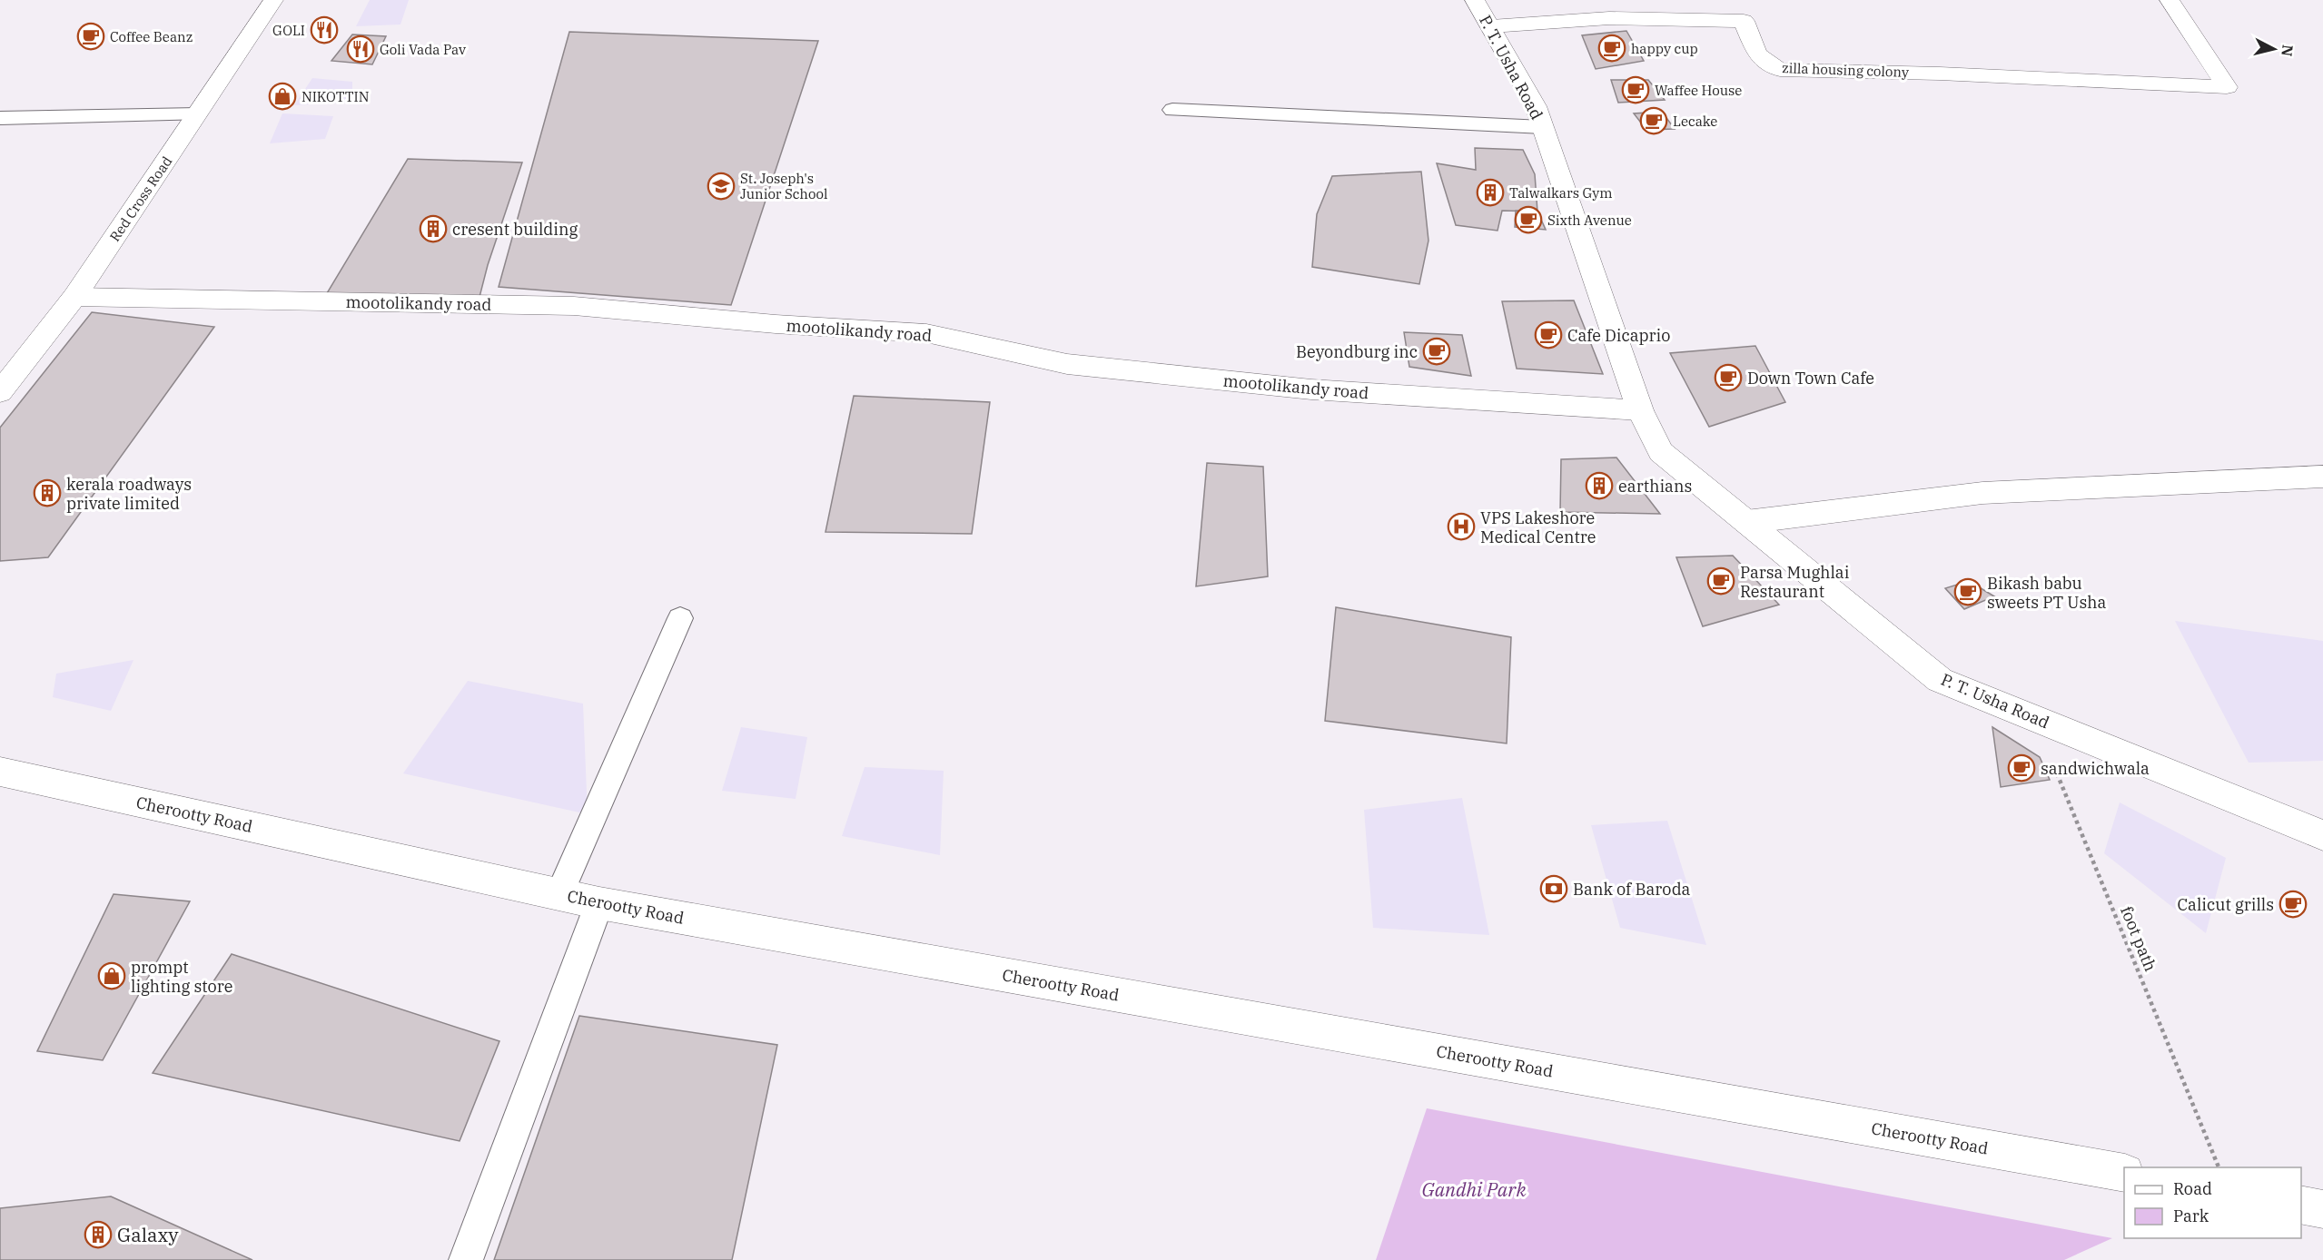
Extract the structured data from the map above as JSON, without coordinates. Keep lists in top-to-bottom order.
{
  "streets": {
    "street": [
      "P. T. Usha Road",
      "zilla housing colony",
      "Red Cross Road",
      "mootolikandy road",
      "Cherootty Road"
    ],
    "path": ["foot path"]
  },
  "crossings": [
    ["P. T. Usha Road", "zilla housing colony"],
    ["P. T. Usha Road", "mootolikandy road"],
    ["P. T. Usha Road", "foot path"],
    ["Red Cross Road", "mootolikandy road"]
  ],
  "parks": ["Gandhi Park"],
  "places": {
    "restaurant": ["GOLI", "Goli Vada Pav"],
    "cafe": [
      "Coffee Beanz",
      "happy cup",
      "Waffee House",
      "Lecake",
      "Sixth Avenue",
      "Cafe Dicaprio",
      "Beyondburg inc",
      "Down Town Cafe",
      "Parsa Mughlai Restaurant",
      "Bikash babu sweets PT Usha",
      "sandwichwala",
      "Calicut grills"
    ],
    "shop": ["NIKOTTIN", "prompt lighting store"],
    "school or university": ["St. Joseph's Junior School"],
    "building": [
      "Talwalkars Gym",
      "cresent building",
      "earthians",
      "kerala roadways private limited",
      "Galaxy"
    ],
    "hospital": ["VPS Lakeshore Medical Centre"],
    "bank": ["Bank of Baroda"]
  },
  "legend": ["Road", "Park"],
  "north": "right"
}
